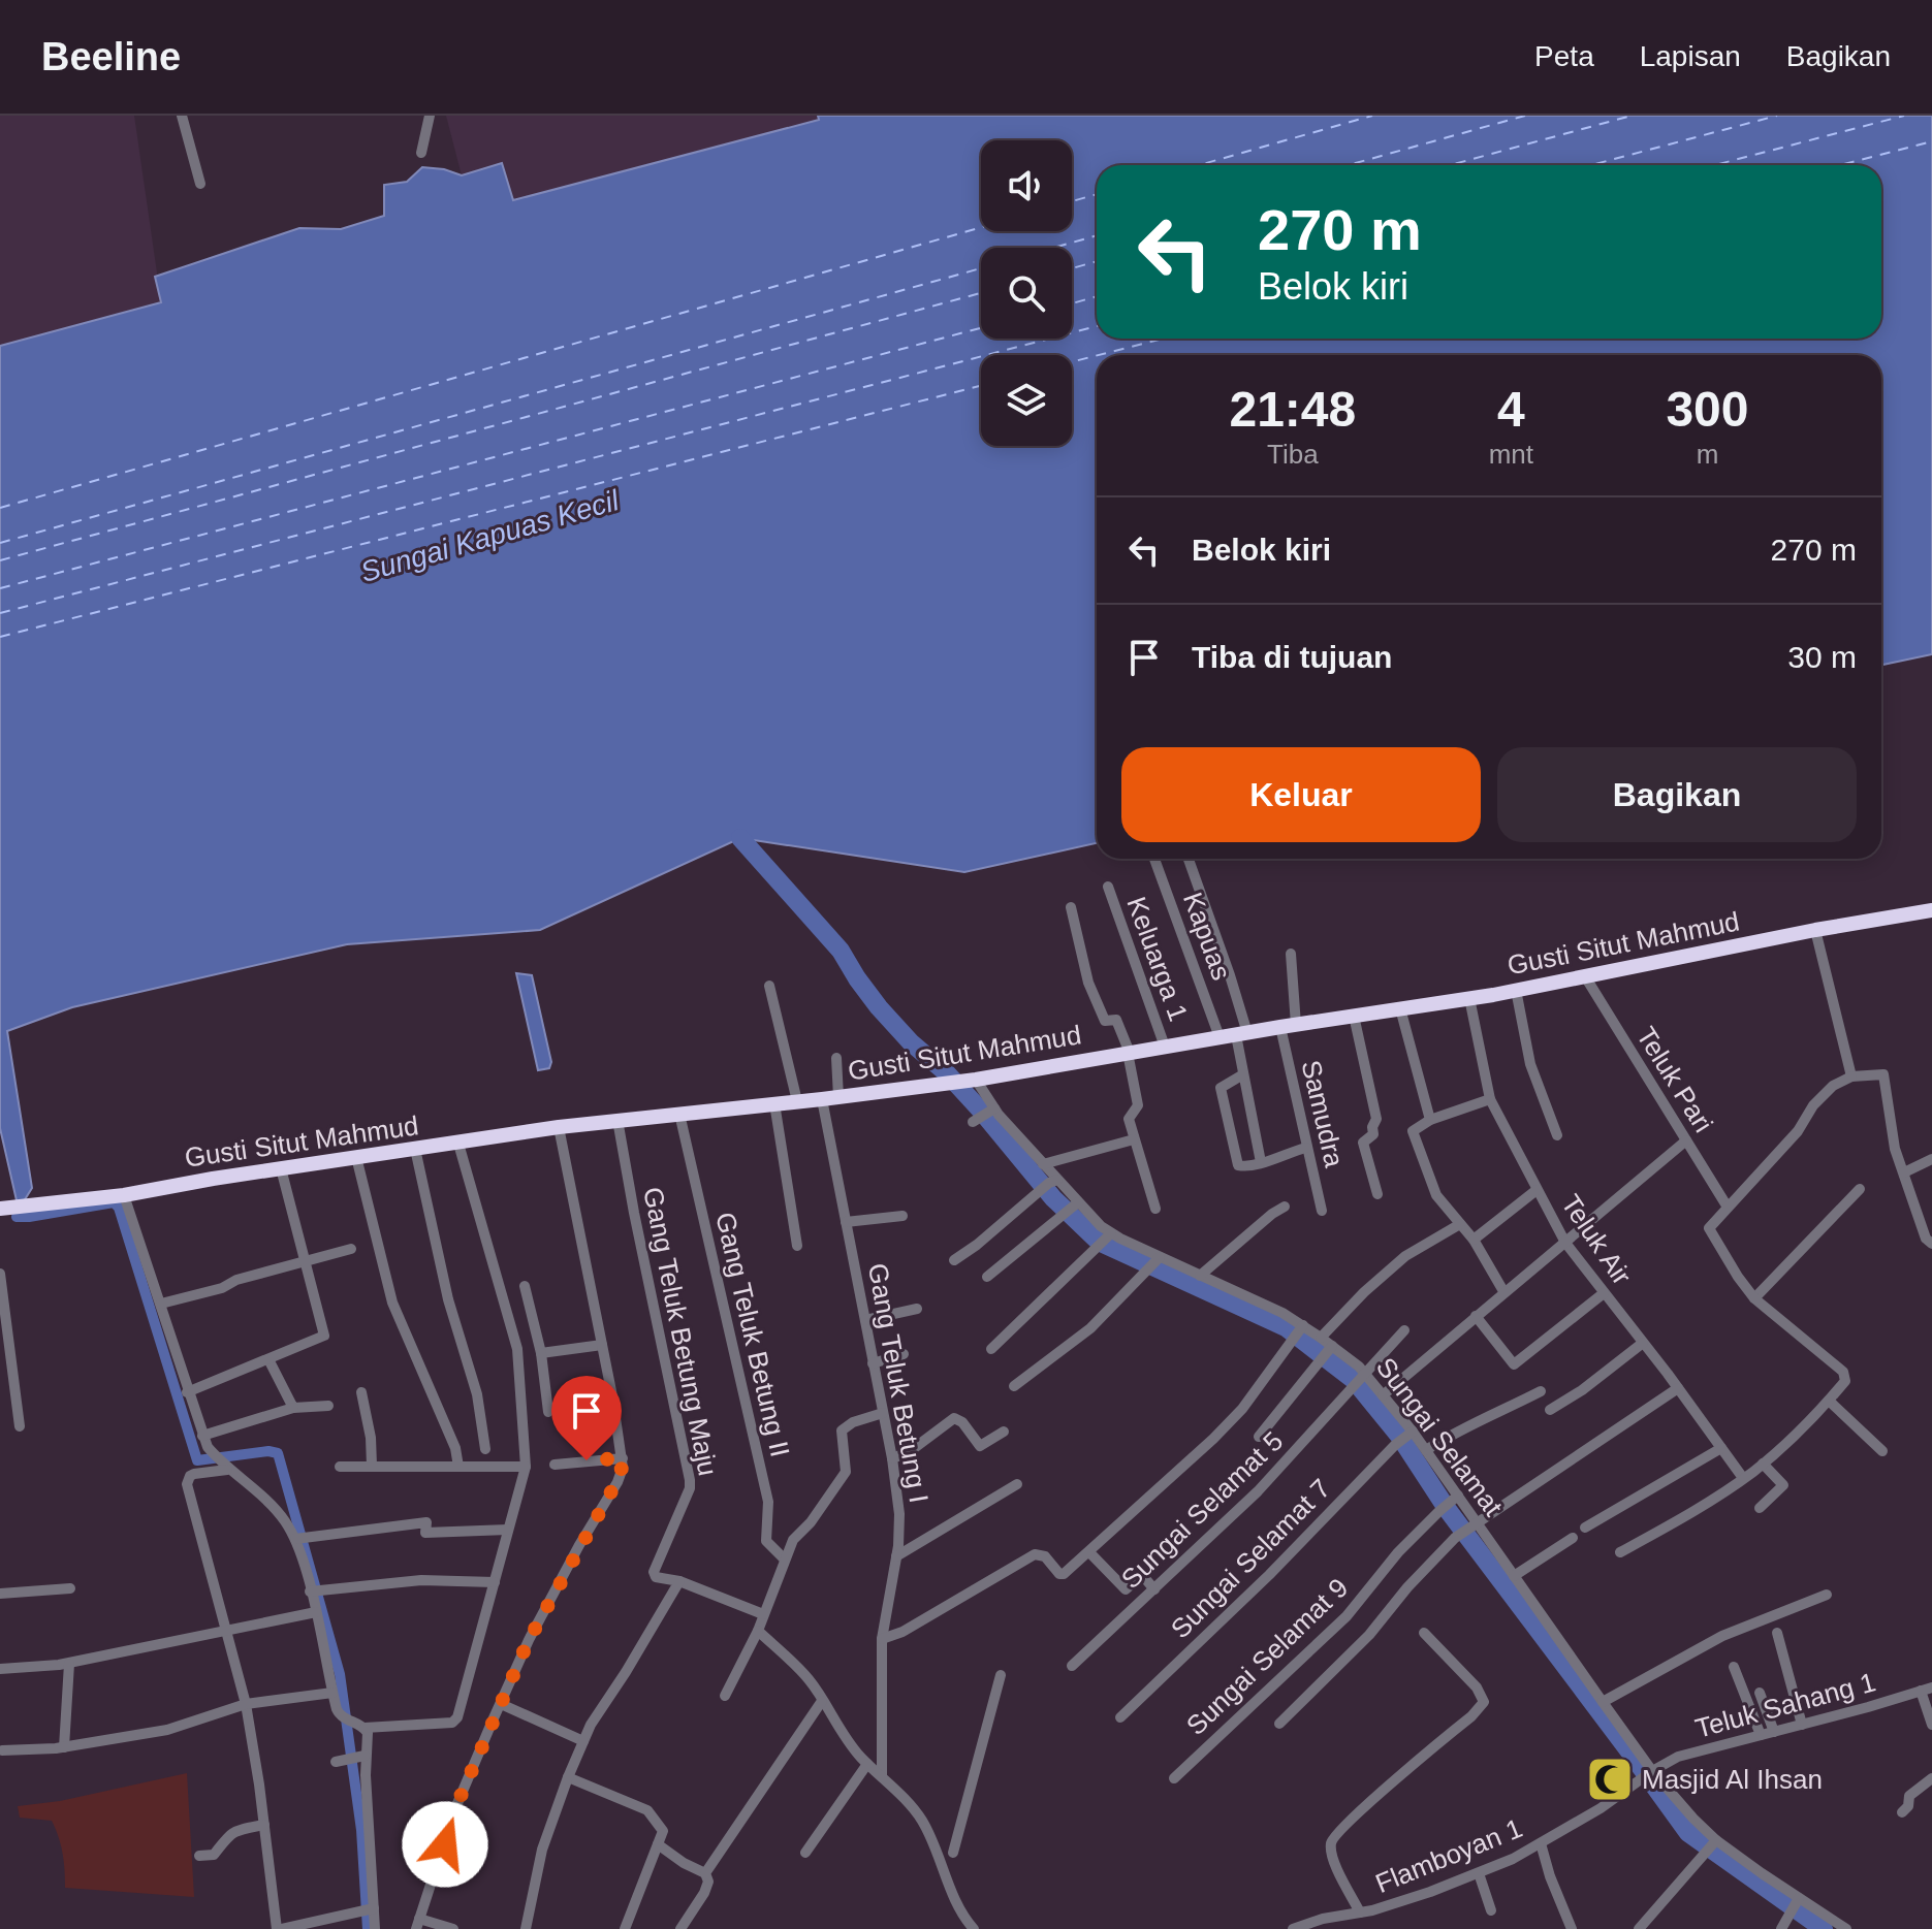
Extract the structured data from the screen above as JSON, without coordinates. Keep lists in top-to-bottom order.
{
  "streets": {
    "highway": ["Gusti Situt Mahmud"],
    "street": [
      "Kapuas",
      "Keluarga 1",
      "Teluk Pari",
      "Samudra",
      "Teluk Air",
      "Gang Teluk Betung Maju",
      "Gang Teluk Betung II",
      "Gang Teluk Betung I",
      "Sungai Selamat",
      "Sungai Selamat 5",
      "Sungai Selamat 7",
      "Sungai Selamat 9",
      "Teluk Sahang 1",
      "Flamboyan 1"
    ]
  },
  "crossings": [
    ["Kapuas", "Gusti Situt Mahmud"],
    ["Gusti Situt Mahmud", "Keluarga 1"],
    ["Gusti Situt Mahmud", "Teluk Pari"],
    ["Gusti Situt Mahmud", "Samudra"],
    ["Gusti Situt Mahmud", "Teluk Air"],
    ["Gusti Situt Mahmud", "Gang Teluk Betung Maju"],
    ["Gusti Situt Mahmud", "Gang Teluk Betung II"],
    ["Gusti Situt Mahmud", "Gang Teluk Betung I"],
    ["Gusti Situt Mahmud", "Sungai Selamat"],
    ["Sungai Selamat", "Sungai Selamat 5"],
    ["Sungai Selamat", "Sungai Selamat 7"],
    ["Sungai Selamat", "Sungai Selamat 9"],
    ["Sungai Selamat", "Teluk Sahang 1"],
    ["Sungai Selamat", "Flamboyan 1"],
    ["Teluk Sahang 1", "Flamboyan 1"]
  ],
  "water": ["Sungai Kapuas Kecil"],
  "places": {
    "mosque": ["Masjid Al Ihsan"]
  },
  "page": {
    "header": "Beeline",
    "nav": ["Peta", "Lapisan", "Bagikan"],
    "turn": ["270 m", "Belok kiri"],
    "eta": [
      "21:48",
      "Tiba",
      "4",
      "mnt",
      "300",
      "m"
    ],
    "list": [
      {
        "name": "Belok kiri",
        "value": "270 m"
      },
      {
        "name": "Tiba di tujuan",
        "value": "30 m"
      }
    ],
    "buttons": ["Keluar", "Bagikan"]
  }
}
